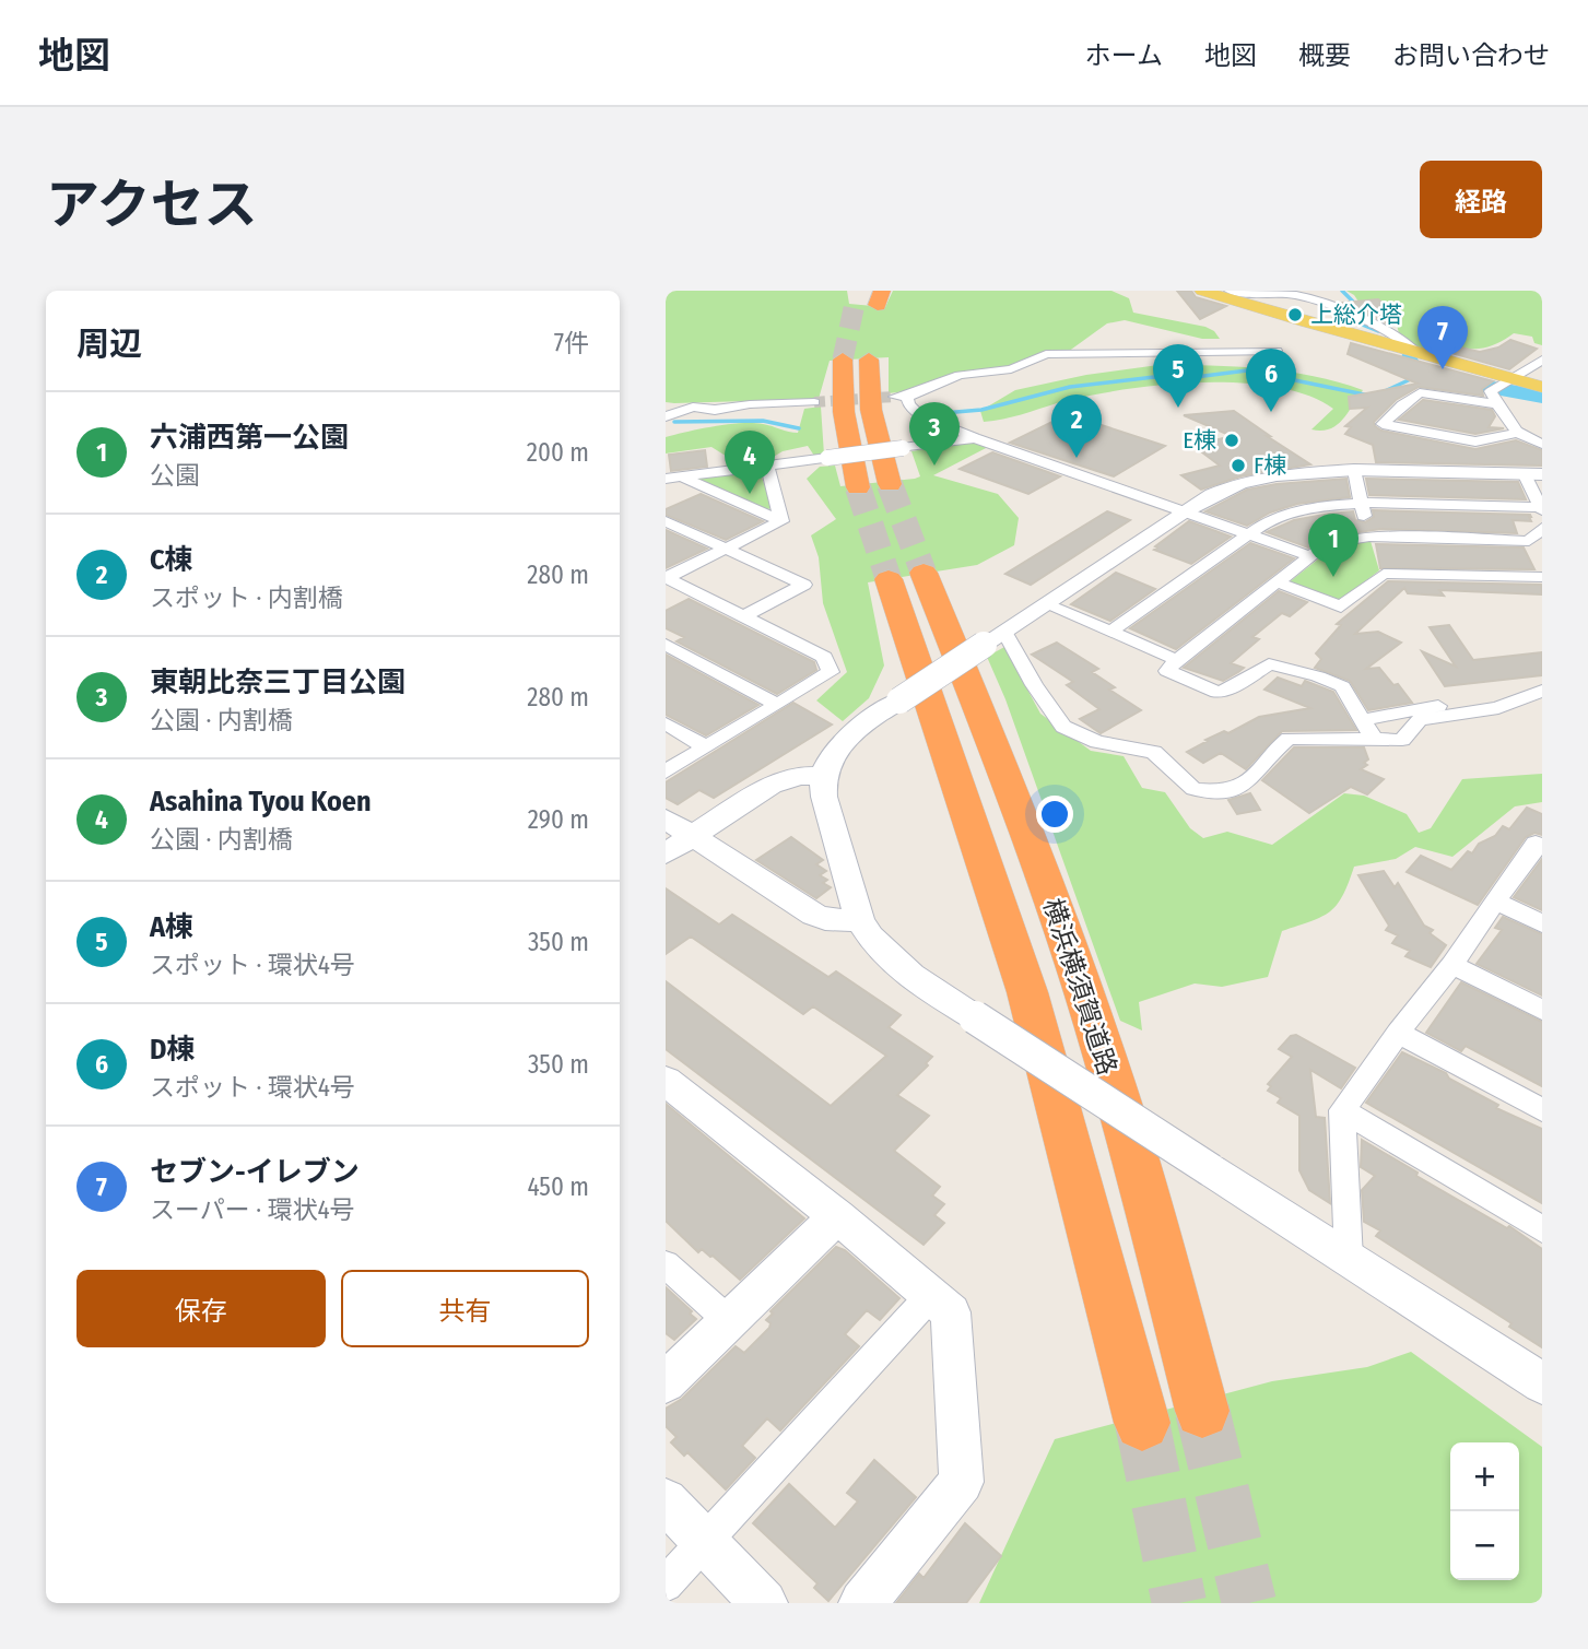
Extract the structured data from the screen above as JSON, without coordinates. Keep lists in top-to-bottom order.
{
  "streets": {
    "highway": ["横浜横須賀道路"]
  },
  "places": ["上総介塔", "E棟", "F棟"],
  "page": {
    "header": "地図",
    "nav": [
      "ホーム",
      "地図",
      "概要",
      "お問い合わせ"
    ],
    "title": "アクセス",
    "buttons": [
      "経路",
      ["保存", "共有"]
    ],
    "heading": ["周辺", "7件"],
    "pins": [
      "7",
      "5",
      "6",
      "2",
      "3",
      "4",
      "1"
    ],
    "list": [
      {
        "mark": "1",
        "name": "六浦西第一公園",
        "note": "公園",
        "value": "200 m"
      },
      {
        "mark": "2",
        "name": "C棟",
        "note": "スポット · 内割橋",
        "value": "280 m"
      },
      {
        "mark": "3",
        "name": "東朝比奈三丁目公園",
        "note": "公園 · 内割橋",
        "value": "280 m"
      },
      {
        "mark": "4",
        "name": "Asahina Tyou Koen",
        "note": "公園 · 内割橋",
        "value": "290 m"
      },
      {
        "mark": "5",
        "name": "A棟",
        "note": "スポット · 環状4号",
        "value": "350 m"
      },
      {
        "mark": "6",
        "name": "D棟",
        "note": "スポット · 環状4号",
        "value": "350 m"
      },
      {
        "mark": "7",
        "name": "セブン-イレブン",
        "note": "スーパー · 環状4号",
        "value": "450 m"
      }
    ],
    "map_buttons": ["+", "−"]
  }
}
